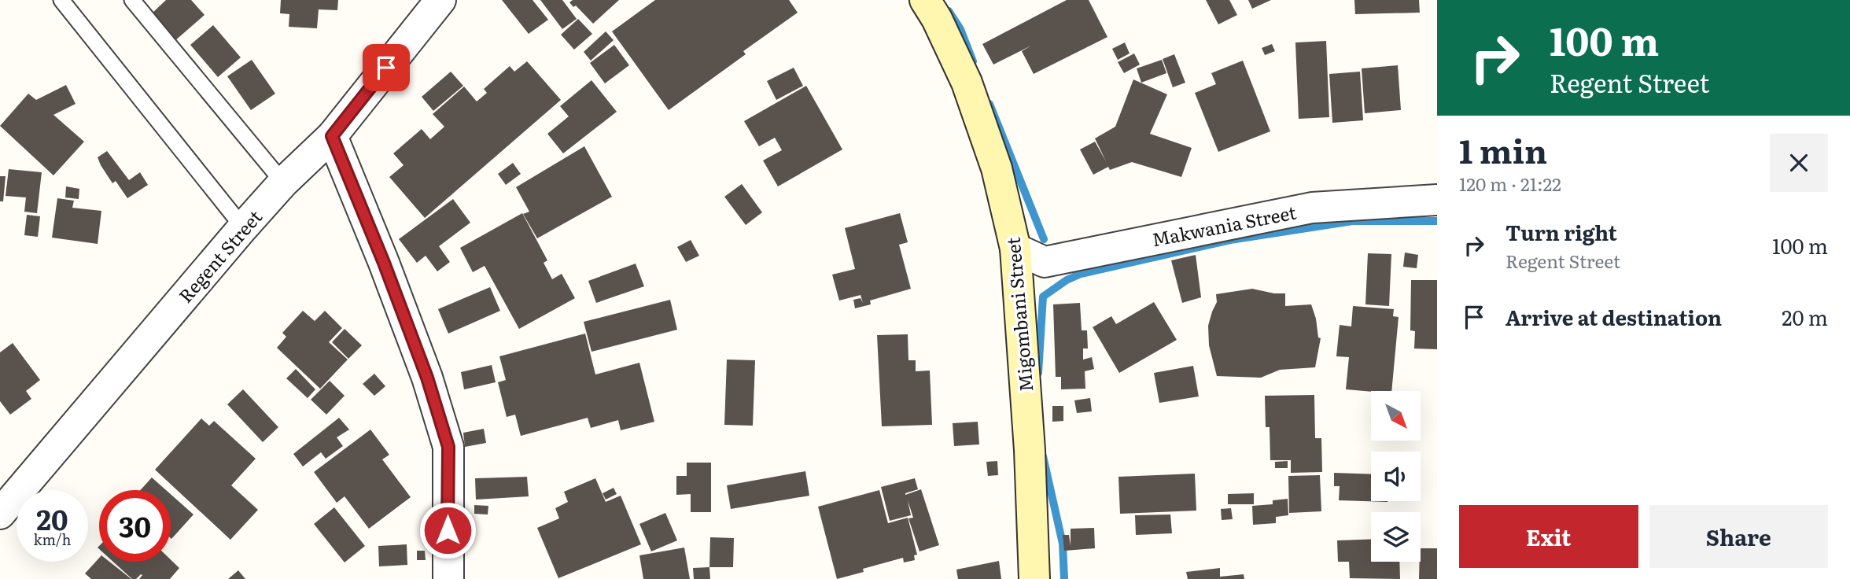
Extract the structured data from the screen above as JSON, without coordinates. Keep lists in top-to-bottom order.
{
  "streets": {
    "main road": ["Migombani Street"],
    "street": ["Makwania Street", "Regent Street"]
  },
  "crossings": [
    ["Makwania Street", "Migombani Street"]
  ],
  "north": "bottom right",
  "page": {
    "turn": ["100 m", "Regent Street"],
    "heading": ["1 min", "120 m · 21:22"],
    "list": [
      {
        "name": "Turn right",
        "note": "Regent Street",
        "value": "100 m"
      },
      {
        "name": "Arrive at destination",
        "value": "20 m"
      }
    ],
    "speed": "20 km/h",
    "limit": "30",
    "buttons": ["Exit", "Share"]
  }
}
